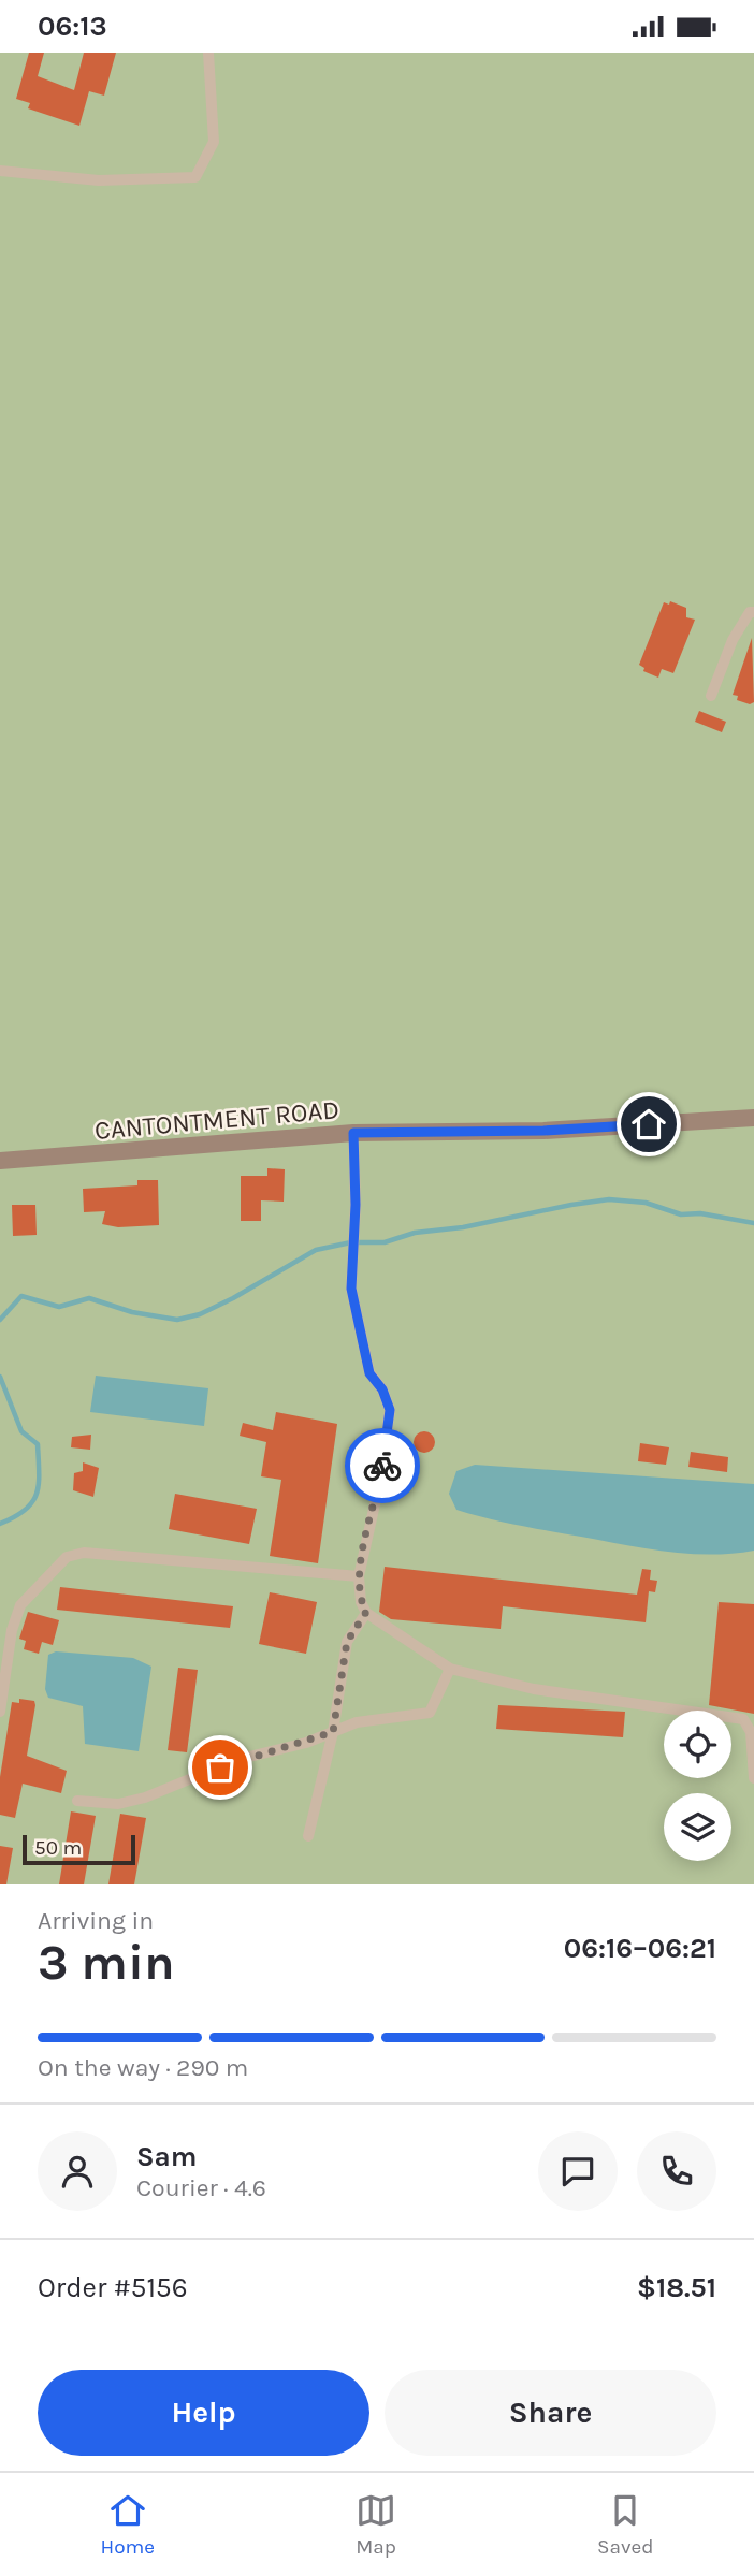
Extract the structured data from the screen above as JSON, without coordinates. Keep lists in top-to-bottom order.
{
  "streets": {
    "street": ["CANTONTMENT ROAD"]
  },
  "scale_bar": "50 m",
  "page": {
    "status": "06:13",
    "scale": "50 m",
    "heading": ["3 min", "Arriving in", "06:16–06:21"],
    "panel": [
      "Sam",
      "Courier · 4.6",
      "Order #5156",
      "$18.51"
    ],
    "bar": "On the way · 290 m",
    "buttons": ["Help", "Share"],
    "tabs": ["Home", "Map", "Saved"]
  }
}
